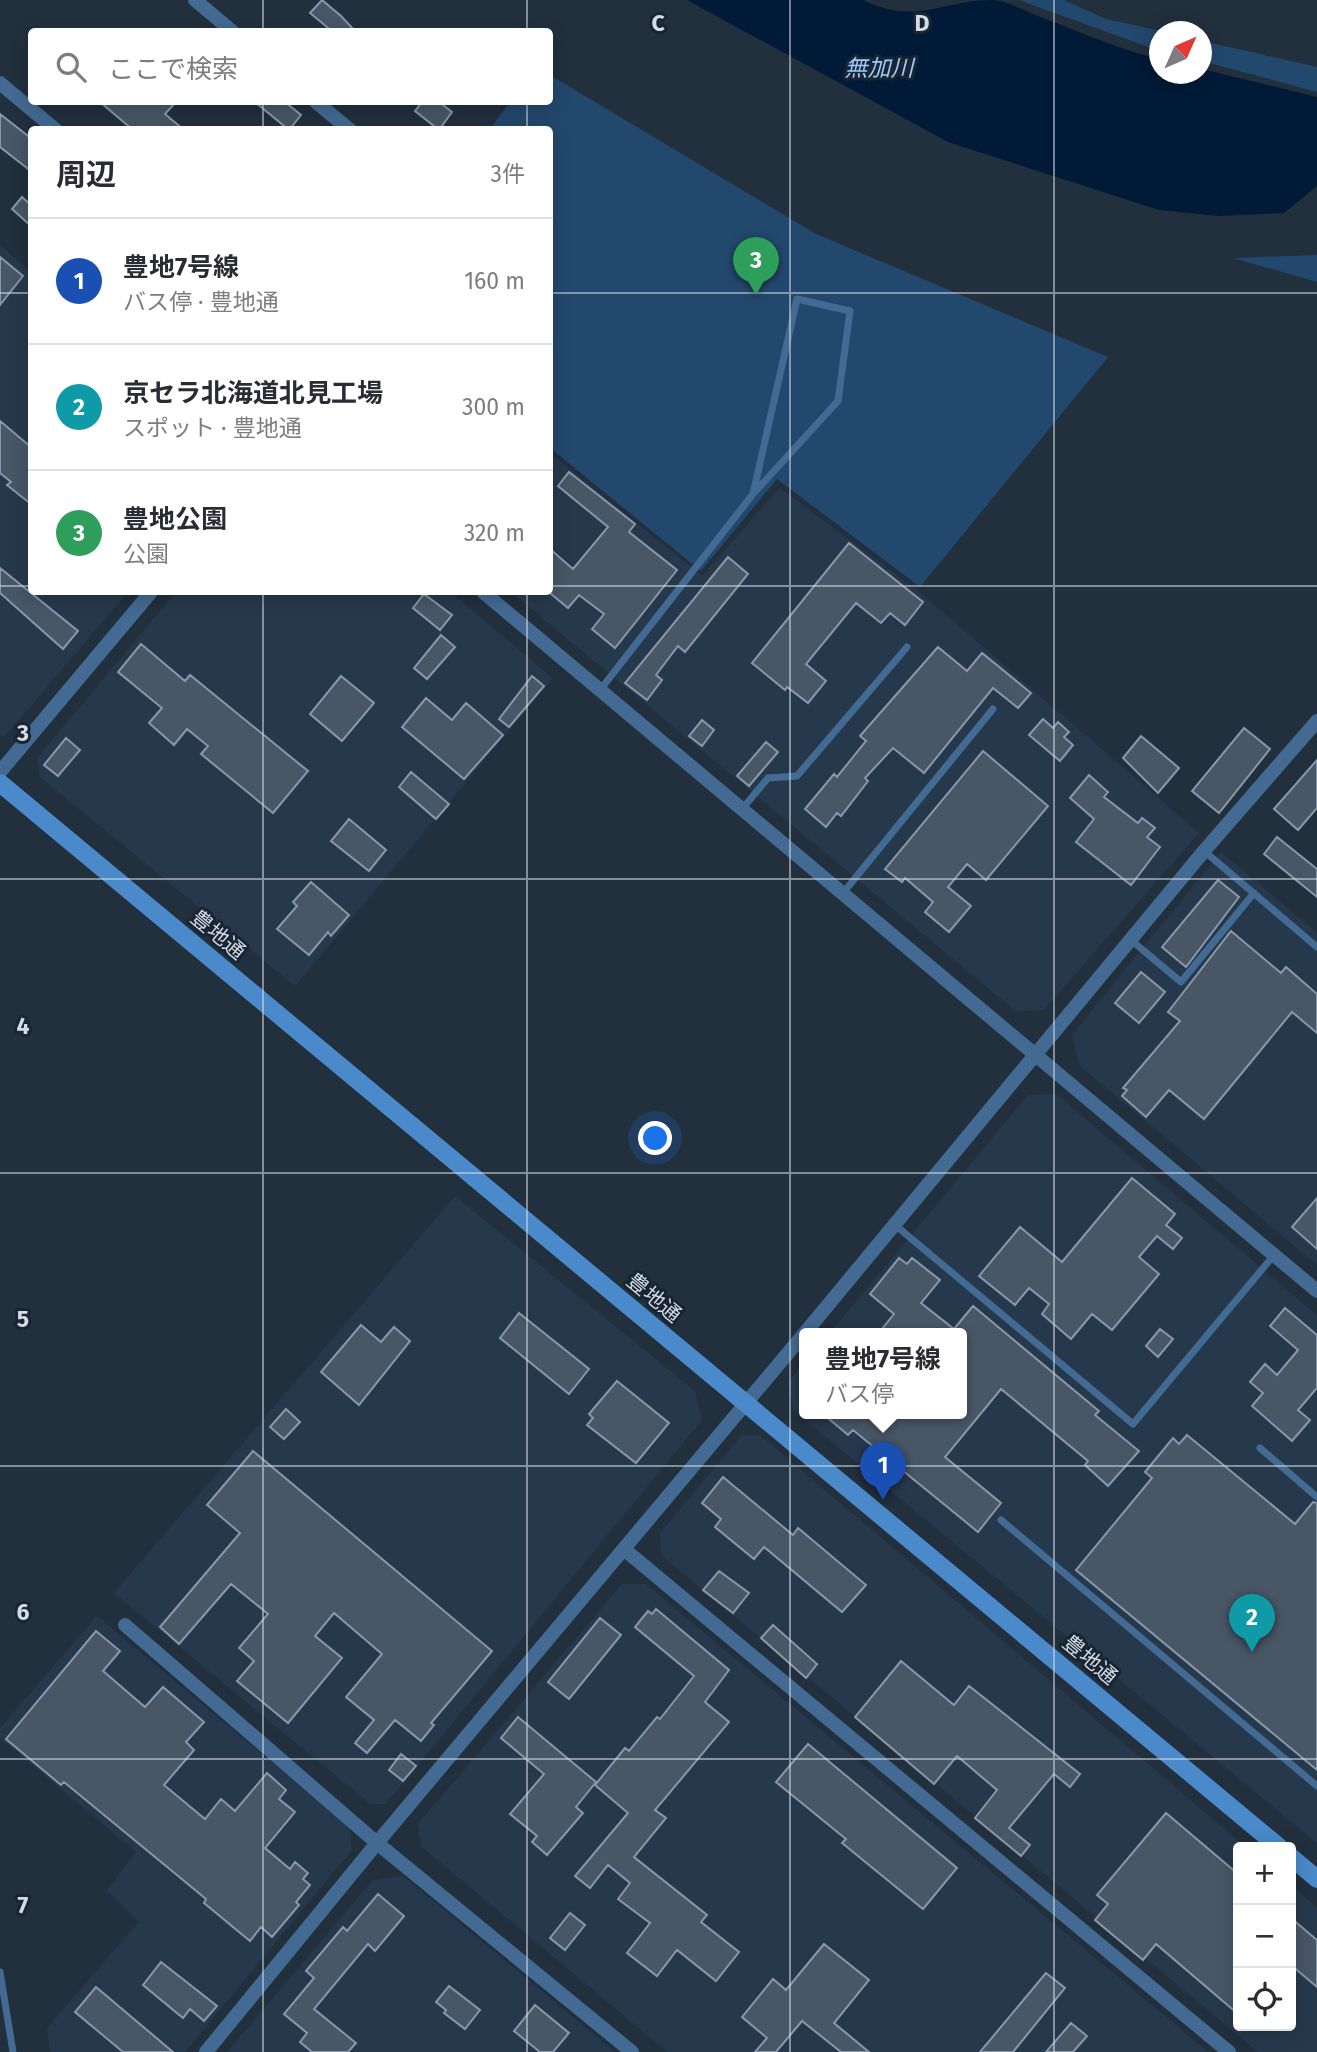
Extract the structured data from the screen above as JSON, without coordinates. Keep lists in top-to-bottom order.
{
  "streets": {
    "main road": ["豊地通"]
  },
  "water": ["無加川"],
  "north": "top right",
  "page": {
    "search": "ここで検索",
    "heading": ["周辺", "3件"],
    "list": [
      {
        "mark": "1",
        "name": "豊地7号線",
        "note": "バス停 · 豊地通",
        "value": "160 m"
      },
      {
        "mark": "2",
        "name": "京セラ北海道北見工場",
        "note": "スポット · 豊地通",
        "value": "300 m"
      },
      {
        "mark": "3",
        "name": "豊地公園",
        "note": "公園",
        "value": "320 m"
      }
    ],
    "pins": ["3", "1", "2"],
    "popup": ["豊地7号線", "バス停"],
    "map_buttons": ["+", "−"]
  },
  "grid": {
    "columns": ["C", "D"],
    "rows": [
      "3",
      "4",
      "5",
      "6",
      "7"
    ]
  }
}
